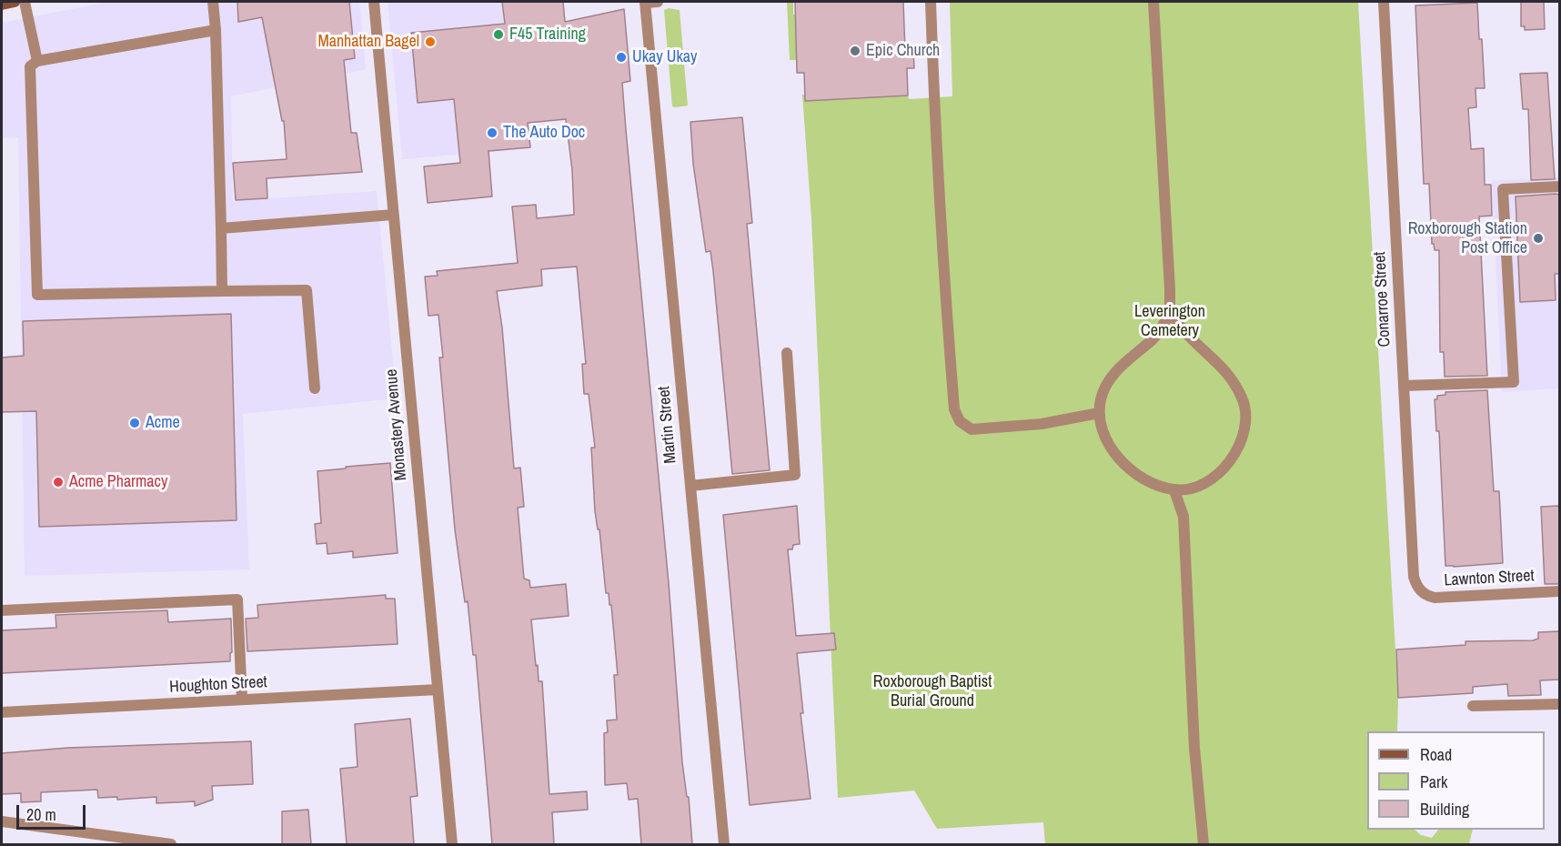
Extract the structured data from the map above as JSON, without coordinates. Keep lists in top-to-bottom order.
{
  "streets": {
    "street": [
      "Conarroe Street",
      "Monastery Avenue",
      "Martin Street",
      "Lawnton Street",
      "Houghton Street"
    ]
  },
  "crossings": [
    ["Conarroe Street", "Lawnton Street"],
    ["Monastery Avenue", "Houghton Street"]
  ],
  "parks": ["Leverington Cemetery", "Roxborough Baptist Burial Ground"],
  "places": [
    "F45 Training",
    "Manhattan Bagel",
    "Epic Church",
    "Ukay Ukay",
    "The Auto Doc",
    "Roxborough Station Post Office",
    "Acme",
    "Acme Pharmacy"
  ],
  "legend": ["Road", "Park", "Building"],
  "scale_bar": "20 m"
}
